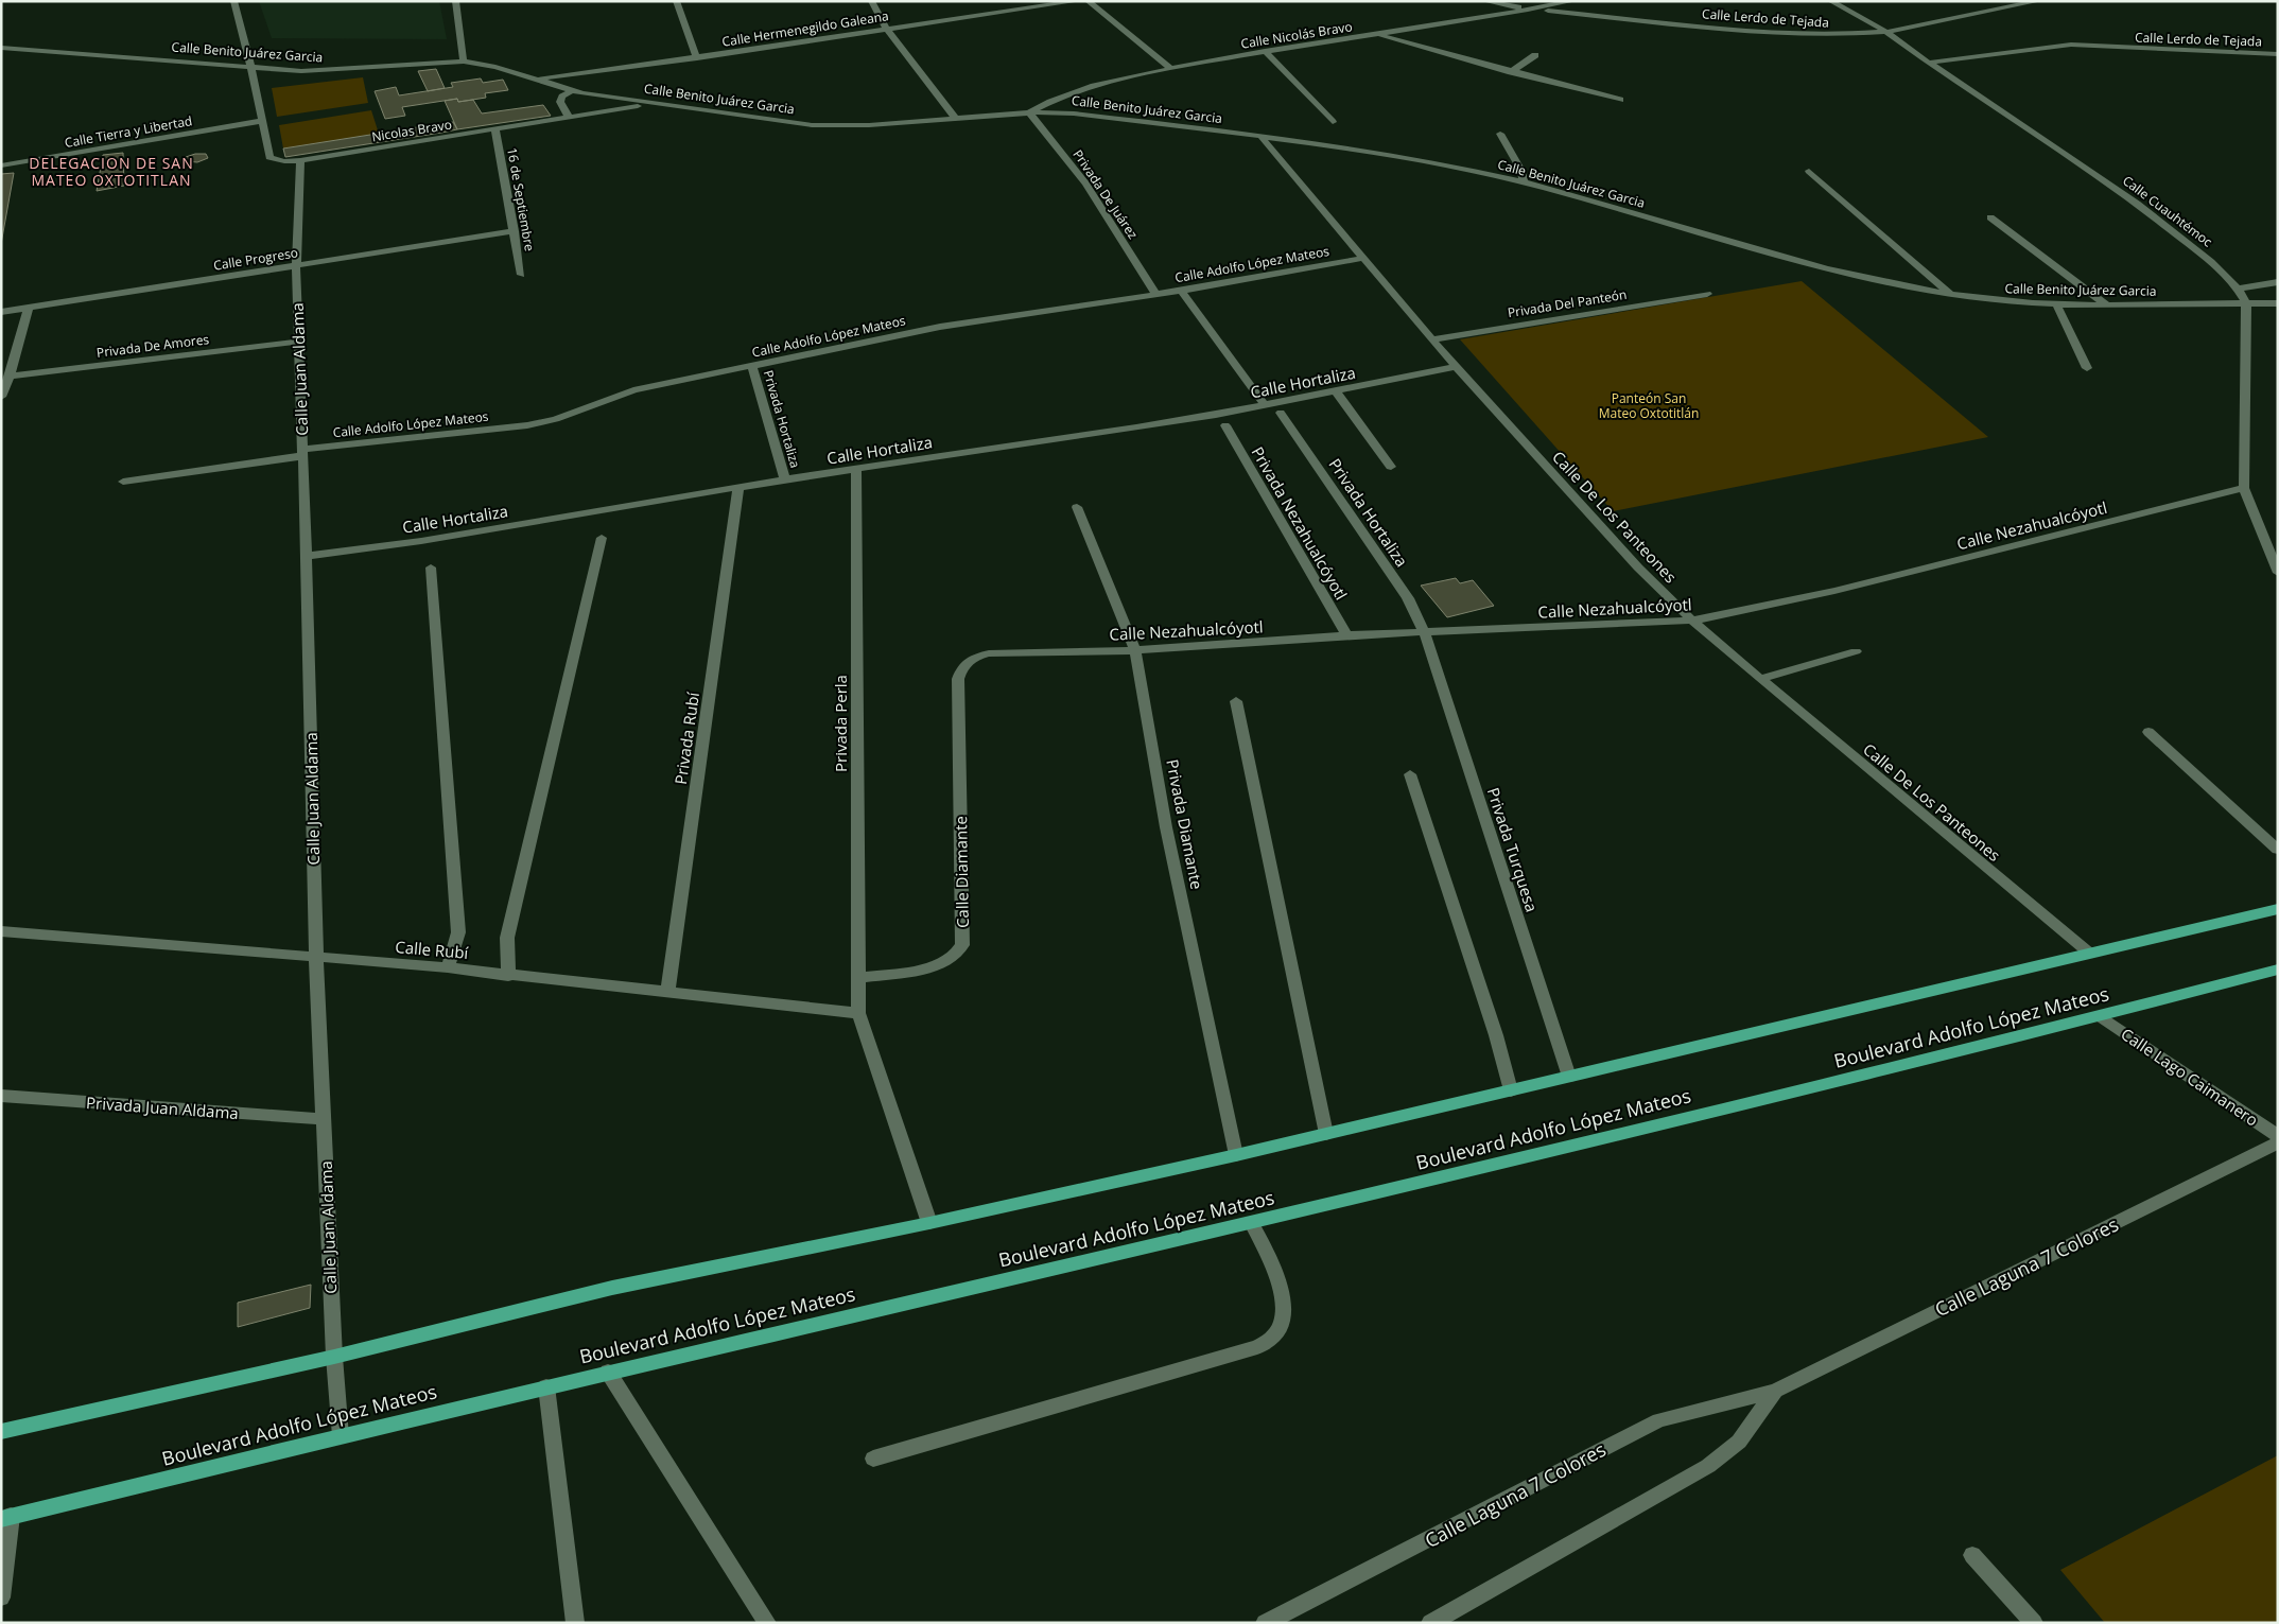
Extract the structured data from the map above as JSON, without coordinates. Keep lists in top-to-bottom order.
{
  "streets": {
    "main road": ["Boulevard Adolfo López Mateos"],
    "street": [
      "Calle Lerdo de Tejada",
      "Calle Hermenegildo Galeana",
      "Calle Nicolás Bravo",
      "Calle Benito Juárez Garcia",
      "Nicolas Bravo",
      "Calle Tierra y Libertad",
      "Privada De Juárez",
      "16 de Septiembre",
      "Calle Cuauhtémoc",
      "Calle Progreso",
      "Calle Adolfo López Mateos",
      "Privada Del Panteón",
      "Privada De Amores",
      "Calle Juan Aldama",
      "Calle Hortaliza",
      "Privada Hortaliza",
      "Calle De Los Panteones",
      "Privada Nezahualcóyotl",
      "Calle Nezahualcóyotl",
      "Privada Perla",
      "Privada Rubí",
      "Privada Diamante",
      "Privada Turquesa",
      "Calle Diamante",
      "Calle Rubí",
      "Calle Lago Caimanero",
      "Privada Juan Aldama",
      "Calle Laguna 7 Colores"
    ]
  },
  "crossings": [
    ["Calle Lerdo de Tejada", "Calle Nicolás Bravo"],
    ["Calle Lerdo de Tejada", "Calle Cuauhtémoc"],
    ["Calle Hermenegildo Galeana", "Calle Benito Juárez Garcia"],
    ["Calle Nicolás Bravo", "Calle Benito Juárez Garcia"],
    ["Calle Nicolás Bravo", "Privada De Juárez"],
    ["Calle Benito Juárez Garcia", "Nicolas Bravo"],
    ["Calle Benito Juárez Garcia", "Privada De Juárez"],
    ["Calle Benito Juárez Garcia", "Calle Cuauhtémoc"],
    ["Calle Benito Juárez Garcia", "Calle De Los Panteones"],
    ["Nicolas Bravo", "Calle Tierra y Libertad"],
    ["Nicolas Bravo", "16 de Septiembre"],
    ["Nicolas Bravo", "Calle Juan Aldama"],
    ["Privada De Juárez", "Calle Adolfo López Mateos"],
    ["16 de Septiembre", "Calle Progreso"],
    ["Calle Progreso", "Calle Juan Aldama"],
    ["Calle Adolfo López Mateos", "Calle Juan Aldama"],
    ["Calle Adolfo López Mateos", "Privada Hortaliza"],
    ["Calle Adolfo López Mateos", "Calle De Los Panteones"],
    ["Privada Del Panteón", "Calle De Los Panteones"],
    ["Privada De Amores", "Calle Juan Aldama"],
    ["Calle Juan Aldama", "Calle Hortaliza"],
    ["Calle Juan Aldama", "Calle Rubí"],
    ["Calle Juan Aldama", "Boulevard Adolfo López Mateos"],
    ["Calle Juan Aldama", "Privada Juan Aldama"],
    ["Calle Hortaliza", "Privada Hortaliza"],
    ["Calle Hortaliza", "Calle De Los Panteones"],
    ["Calle Hortaliza", "Privada Perla"],
    ["Calle Hortaliza", "Privada Rubí"],
    ["Privada Hortaliza", "Calle Nezahualcóyotl"],
    ["Privada Hortaliza", "Privada Turquesa"],
    ["Calle De Los Panteones", "Calle Nezahualcóyotl"],
    ["Privada Nezahualcóyotl", "Calle Nezahualcóyotl"],
    ["Calle Nezahualcóyotl", "Privada Diamante"],
    ["Calle Nezahualcóyotl", "Privada Turquesa"],
    ["Calle Nezahualcóyotl", "Calle Diamante"],
    ["Privada Perla", "Calle Diamante"],
    ["Privada Rubí", "Calle Rubí"],
    ["Boulevard Adolfo López Mateos", "Calle Lago Caimanero"]
  ],
  "districts": ["DELEGACION DE SAN MATEO OXTOTITLAN"],
  "parks": ["Panteón San Mateo Oxtotitlán"]
}
